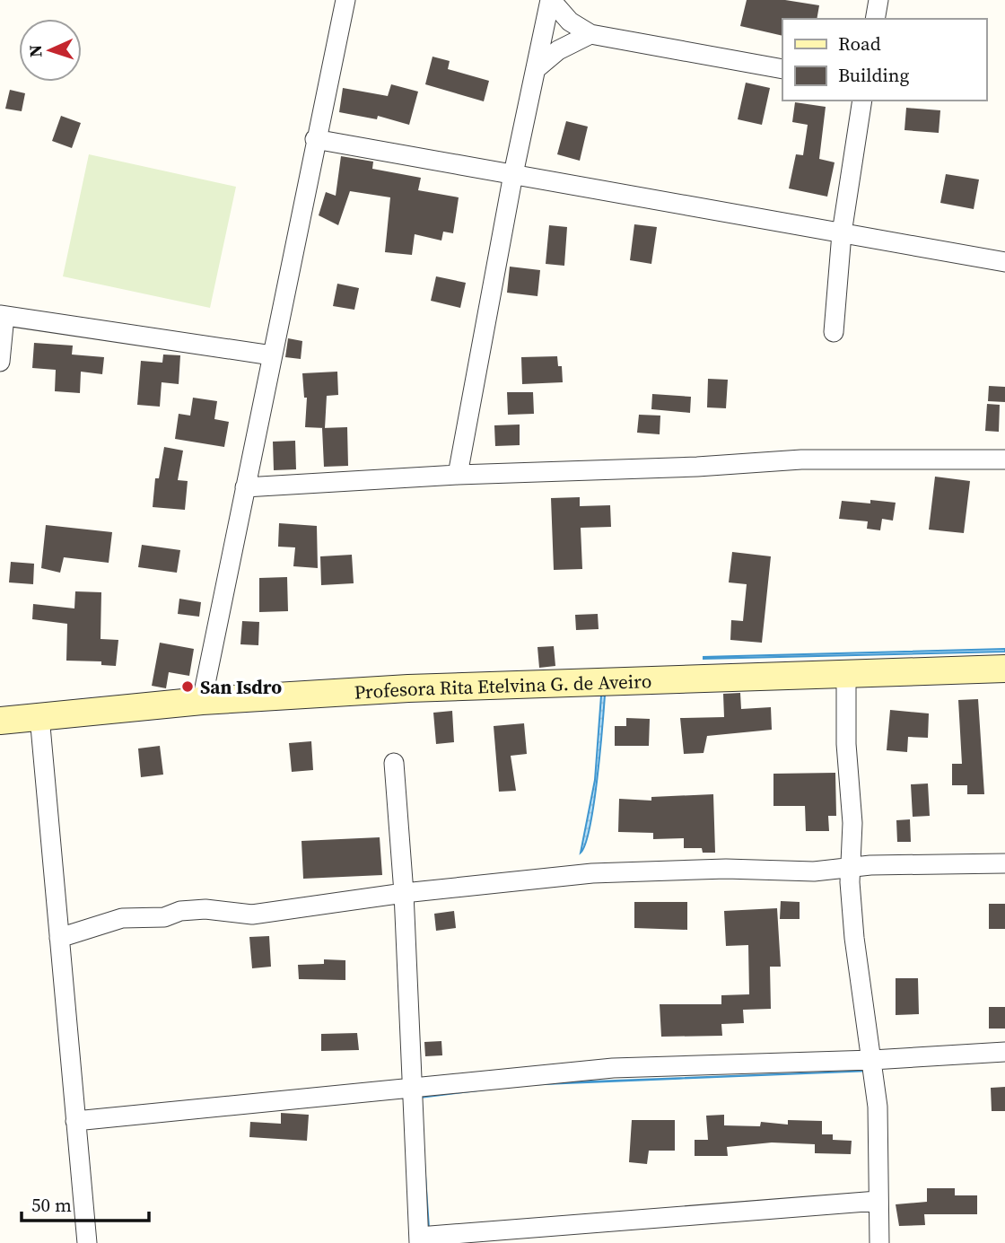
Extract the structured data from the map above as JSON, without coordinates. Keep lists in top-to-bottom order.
{
  "streets": {
    "street": ["Profesora Rita Etelvina G. de Aveiro"]
  },
  "places": ["San Isdro"],
  "legend": ["Road", "Building"],
  "scale_bar": "50 m",
  "north": "left"
}
